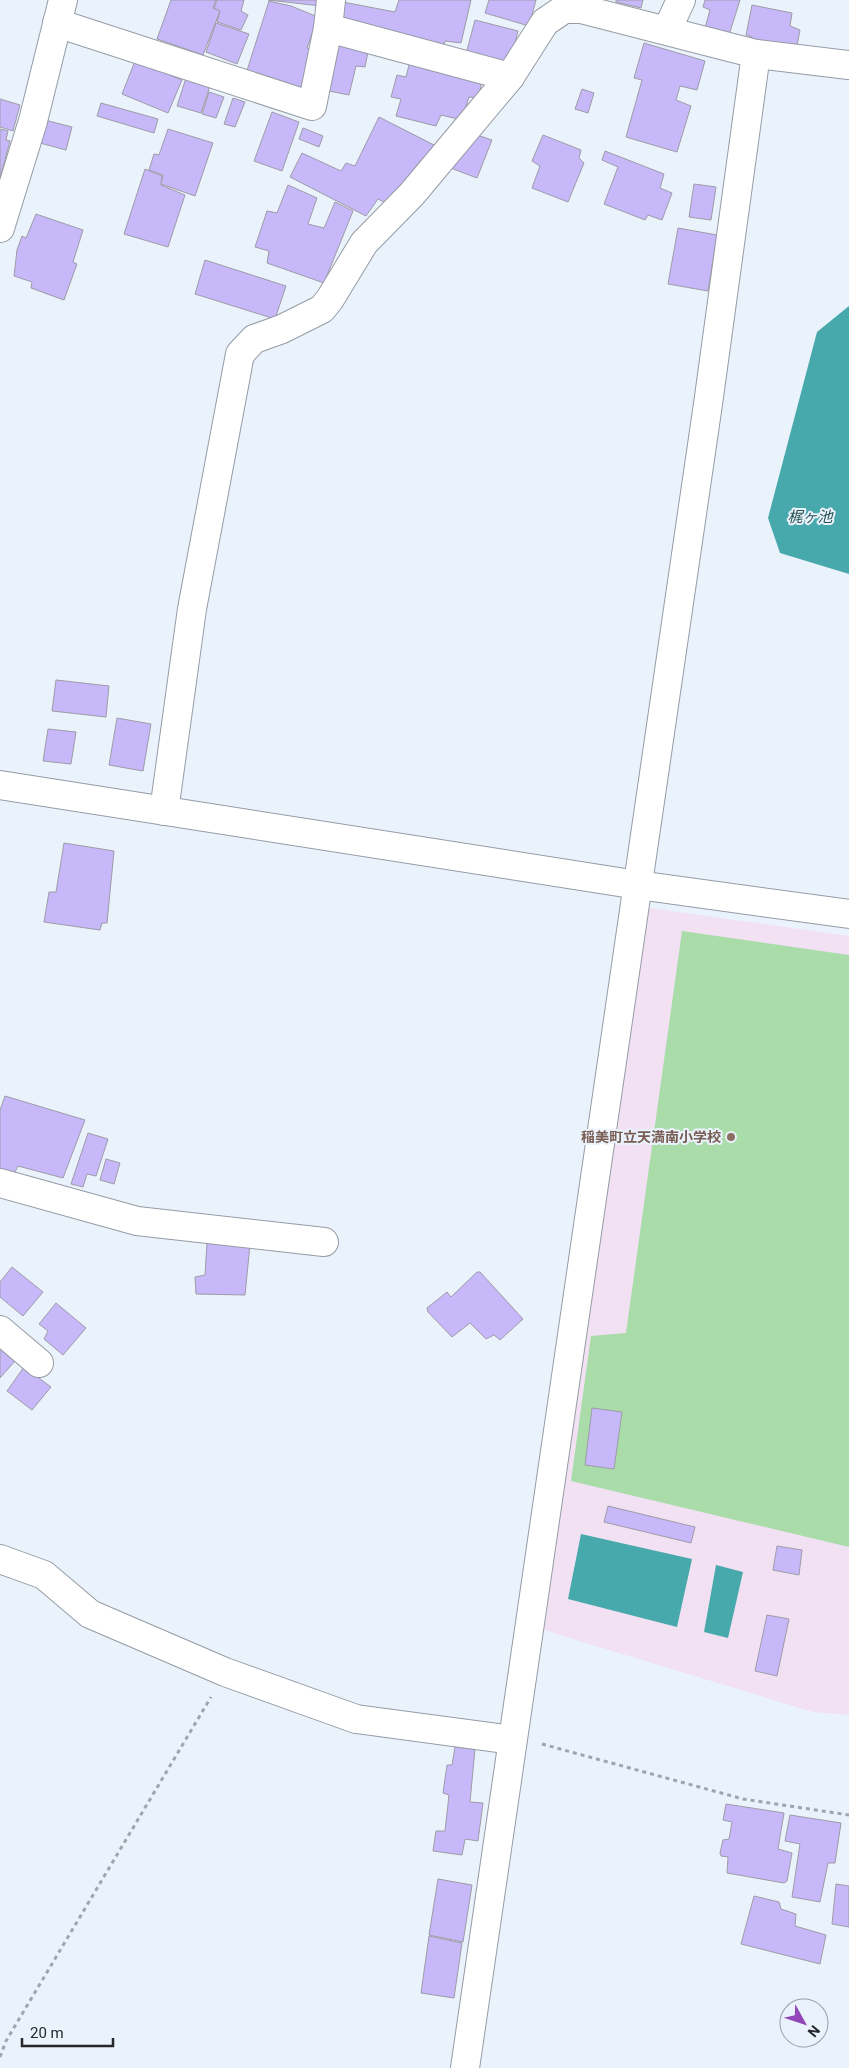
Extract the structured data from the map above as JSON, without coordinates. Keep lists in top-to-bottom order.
{
  "water": ["梶ヶ池"],
  "places": ["稲美町立天満南小学校"],
  "scale_bar": "20 m",
  "north": "bottom right"
}
